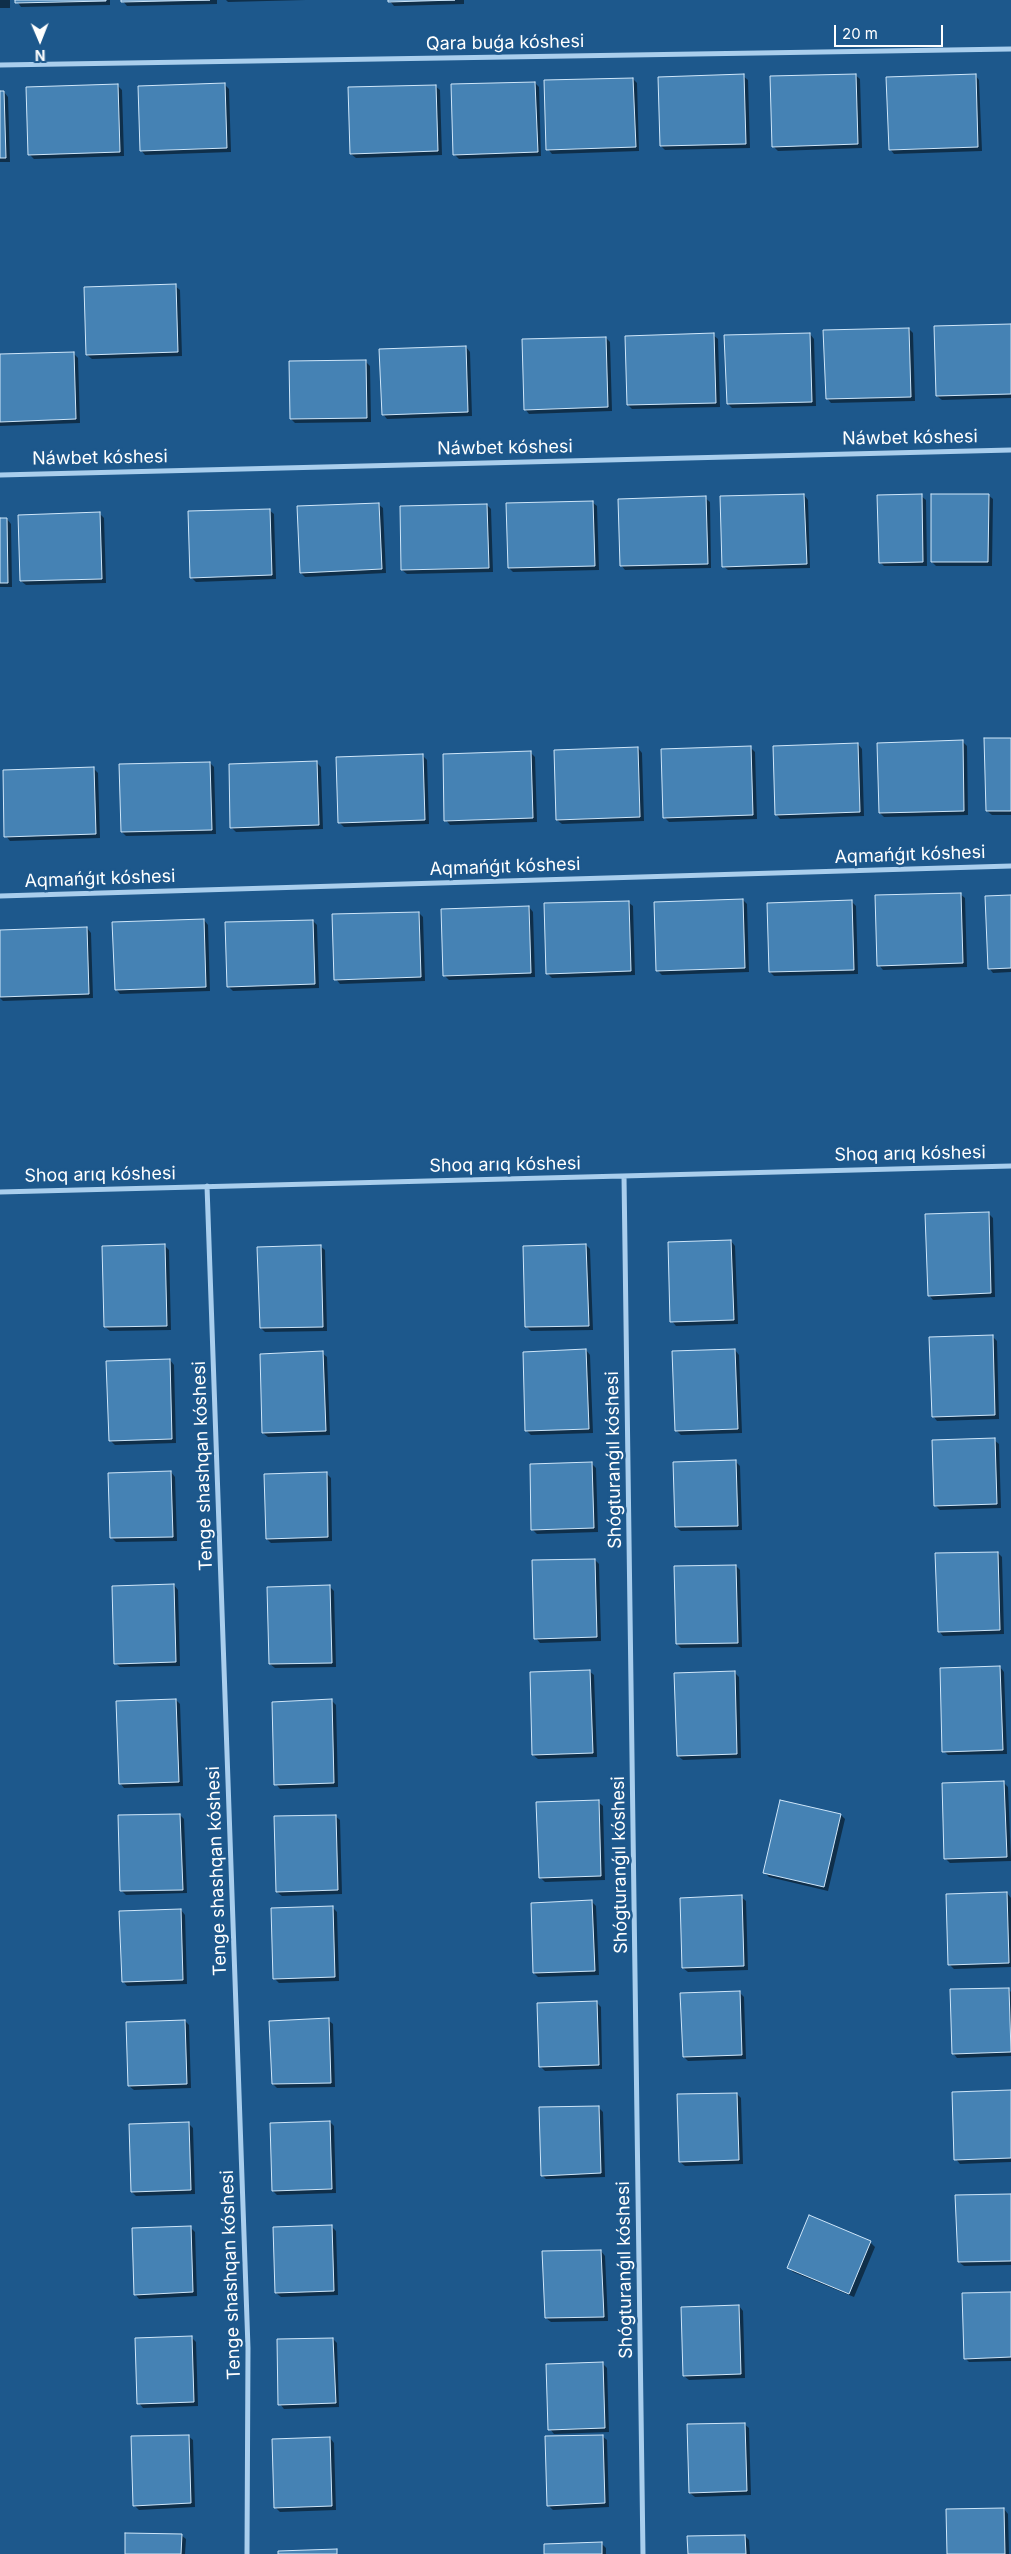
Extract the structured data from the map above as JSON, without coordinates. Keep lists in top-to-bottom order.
{
  "streets": {
    "street": [
      "Qara buǵa kóshesi",
      "Náwbet kóshesi",
      "Aqmańǵıt kóshesi",
      "Shoq arıq kóshesi",
      "Shógturanǵıl kóshesi",
      "Tenge shashqan kóshesi"
    ]
  },
  "crossings": [
    ["Shoq arıq kóshesi", "Shógturanǵıl kóshesi"],
    ["Shoq arıq kóshesi", "Tenge shashqan kóshesi"]
  ],
  "scale_bar": "20 m",
  "north": "bottom"
}
